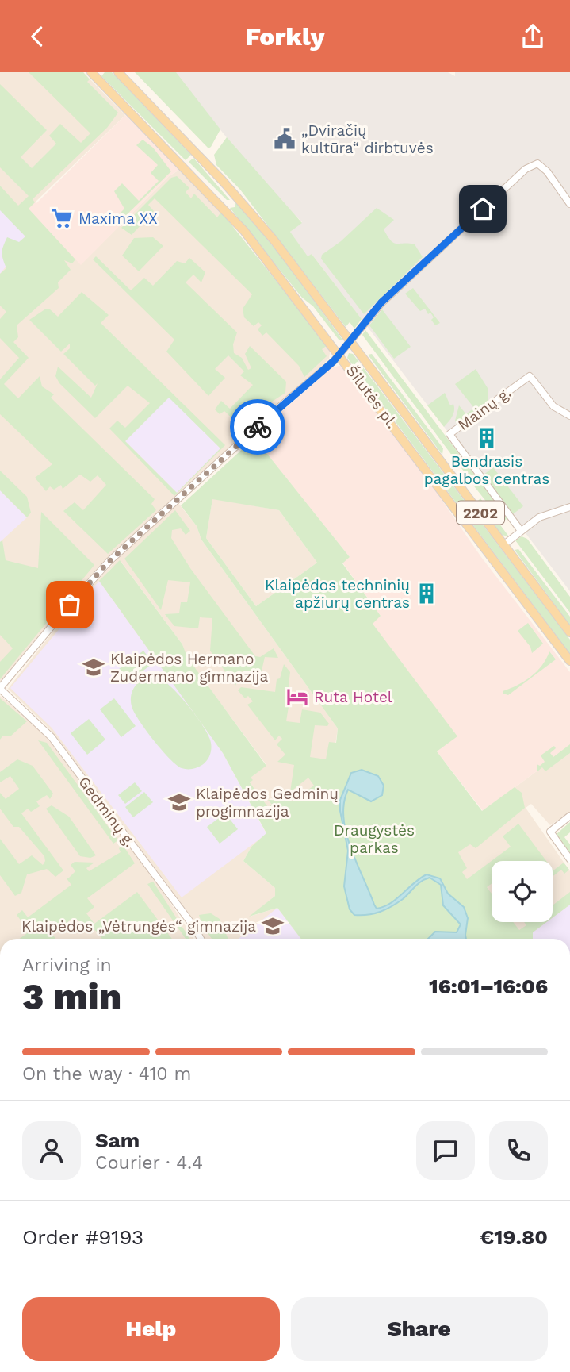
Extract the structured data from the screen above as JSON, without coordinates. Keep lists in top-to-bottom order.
{
  "streets": {
    "main road": ["Šilutės pl.", "2202"],
    "street": ["Mainų g.", "Gedminų g."]
  },
  "parks": ["Draugystės parkas"],
  "places": {
    "public building": ["„Dviračių kultūra“ dirbtuvės"],
    "supermarket": ["Maxima XX"],
    "building": ["Bendrasis pagalbos centras", "Klaipėdos techninių apžiurų centras"],
    "school or university": ["Klaipėdos Hermano Zudermano gimnazija", "Klaipėdos Gedminų progimnazija", "Klaipėdos „Vėtrungės“ gimnazija"],
    "hotel": ["Ruta Hotel"]
  },
  "page": {
    "header": "Forkly",
    "heading": ["3 min", "Arriving in", "16:01–16:06"],
    "panel": [
      "Sam",
      "Courier · 4.4",
      "Order #9193",
      "€19.80"
    ],
    "bar": "On the way · 410 m",
    "buttons": ["Help", "Share"]
  }
}
